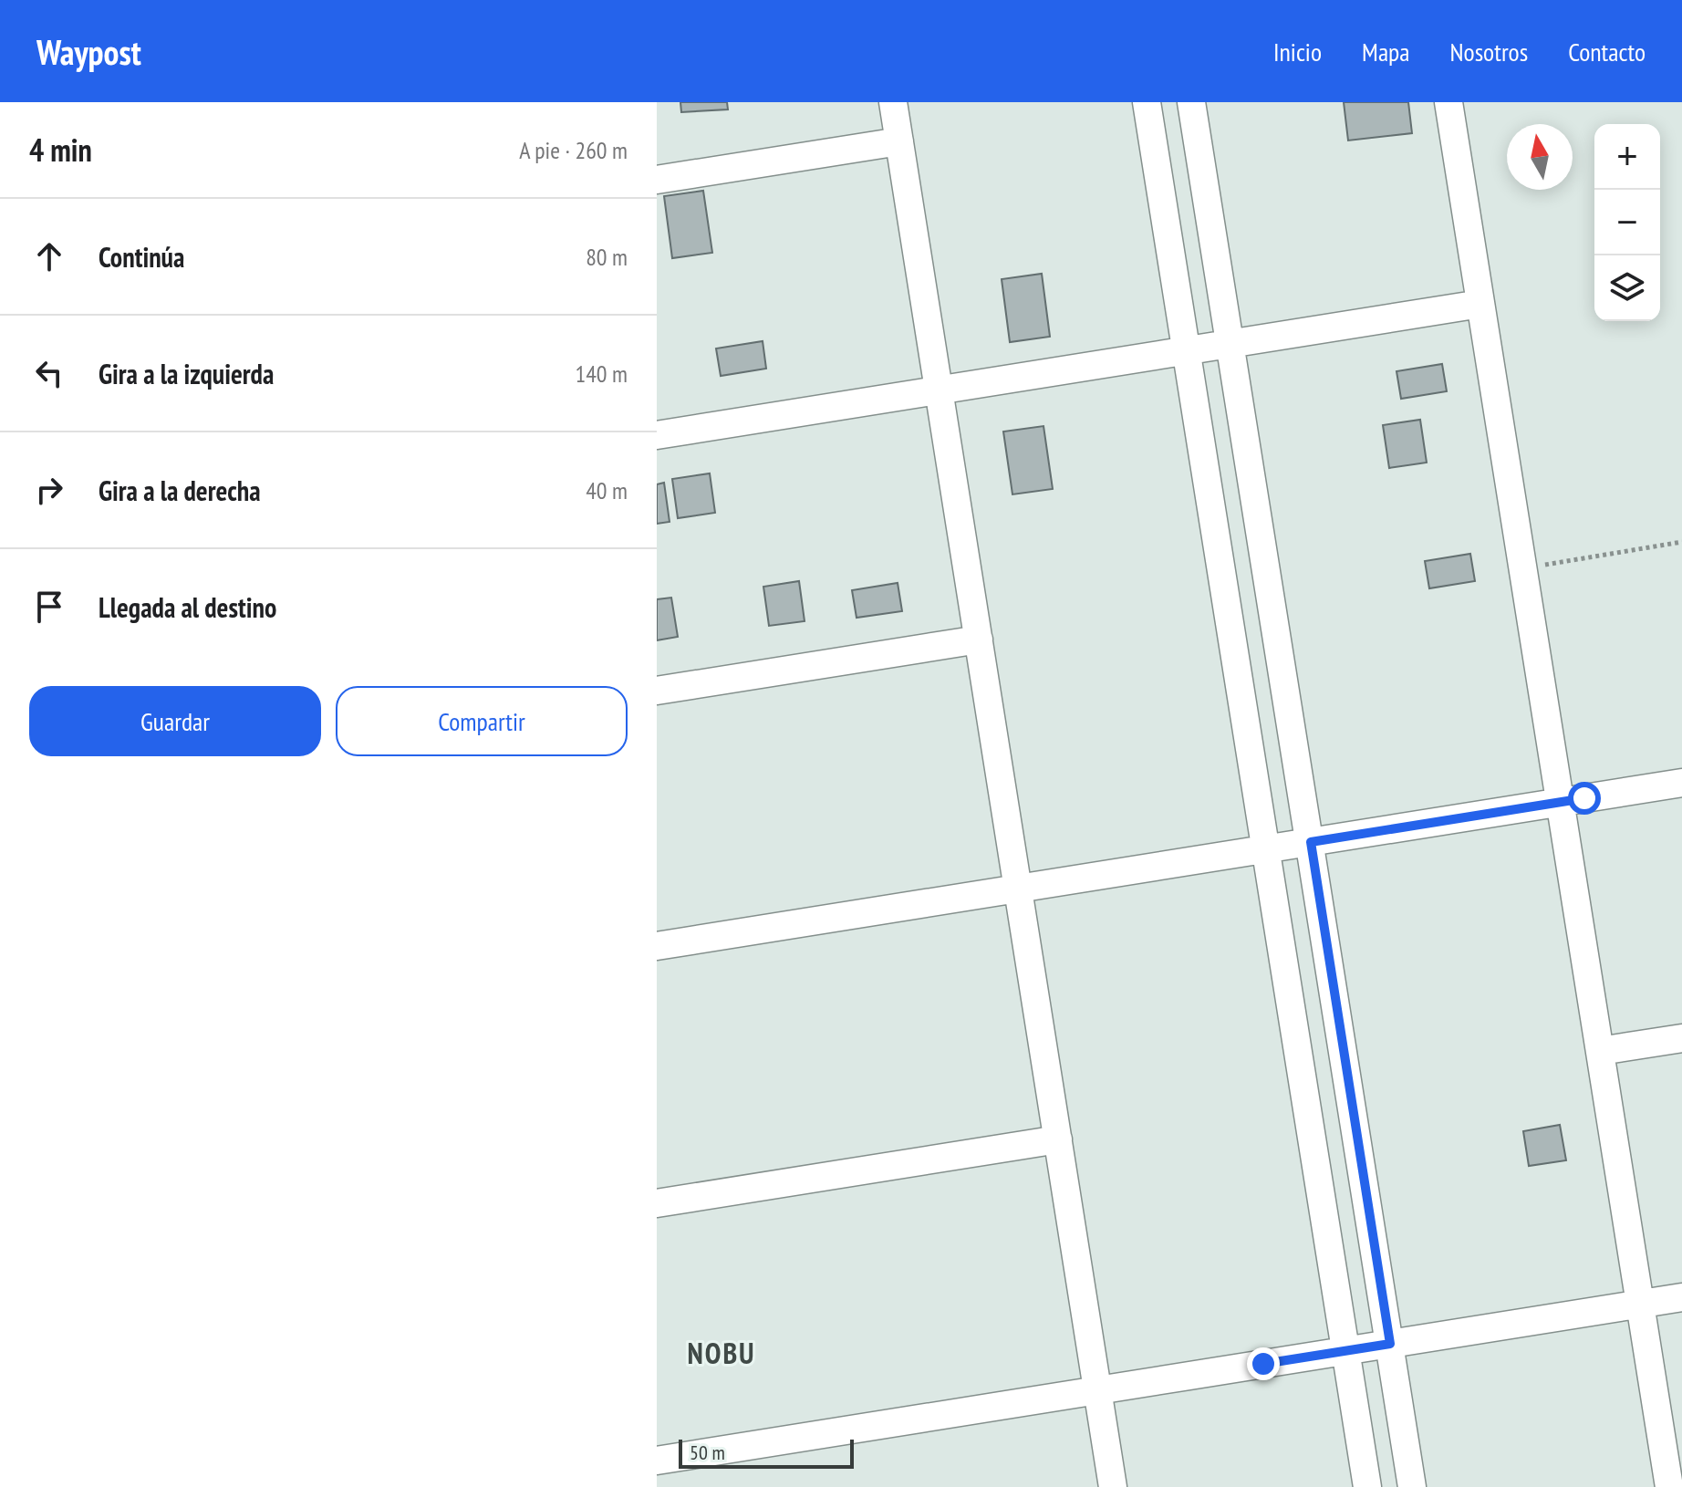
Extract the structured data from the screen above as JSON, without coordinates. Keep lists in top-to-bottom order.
{
  "districts": ["NOBU"],
  "scale_bar": "50 m",
  "north": "top",
  "page": {
    "header": "Waypost",
    "nav": [
      "Inicio",
      "Mapa",
      "Nosotros",
      "Contacto"
    ],
    "heading": ["4 min", "A pie · 260 m"],
    "map_buttons": ["+", "−"],
    "list": [
      ["Continúa", "80 m"],
      ["Gira a la izquierda", "140 m"],
      ["Gira a la derecha", "40 m"],
      "Llegada al destino"
    ],
    "buttons": ["Guardar", "Compartir"],
    "scale": "50 m"
  }
}
